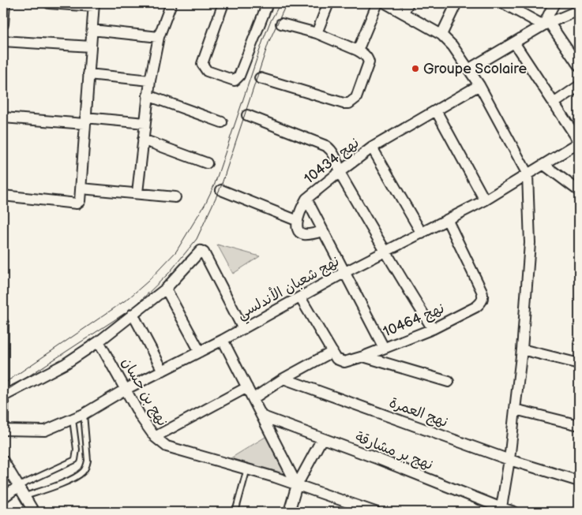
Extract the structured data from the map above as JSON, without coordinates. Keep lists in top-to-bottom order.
{
  "streets": {
    "street": [
      "نهج 10434",
      "نهج شعبان الأندلسي",
      "نهج 10464",
      "نهج بن حسان",
      "نهج العمرة",
      "نهج بر مشارقة"
    ]
  },
  "crossings": [
    ["نهج 10434", "نهج شعبان الأندلسي"],
    ["نهج 10434", "نهج 10464"],
    ["نهج شعبان الأندلسي", "نهج 10464"],
    ["نهج شعبان الأندلسي", "نهج بن حسان"]
  ],
  "places": ["Groupe Scolaire"]
}
